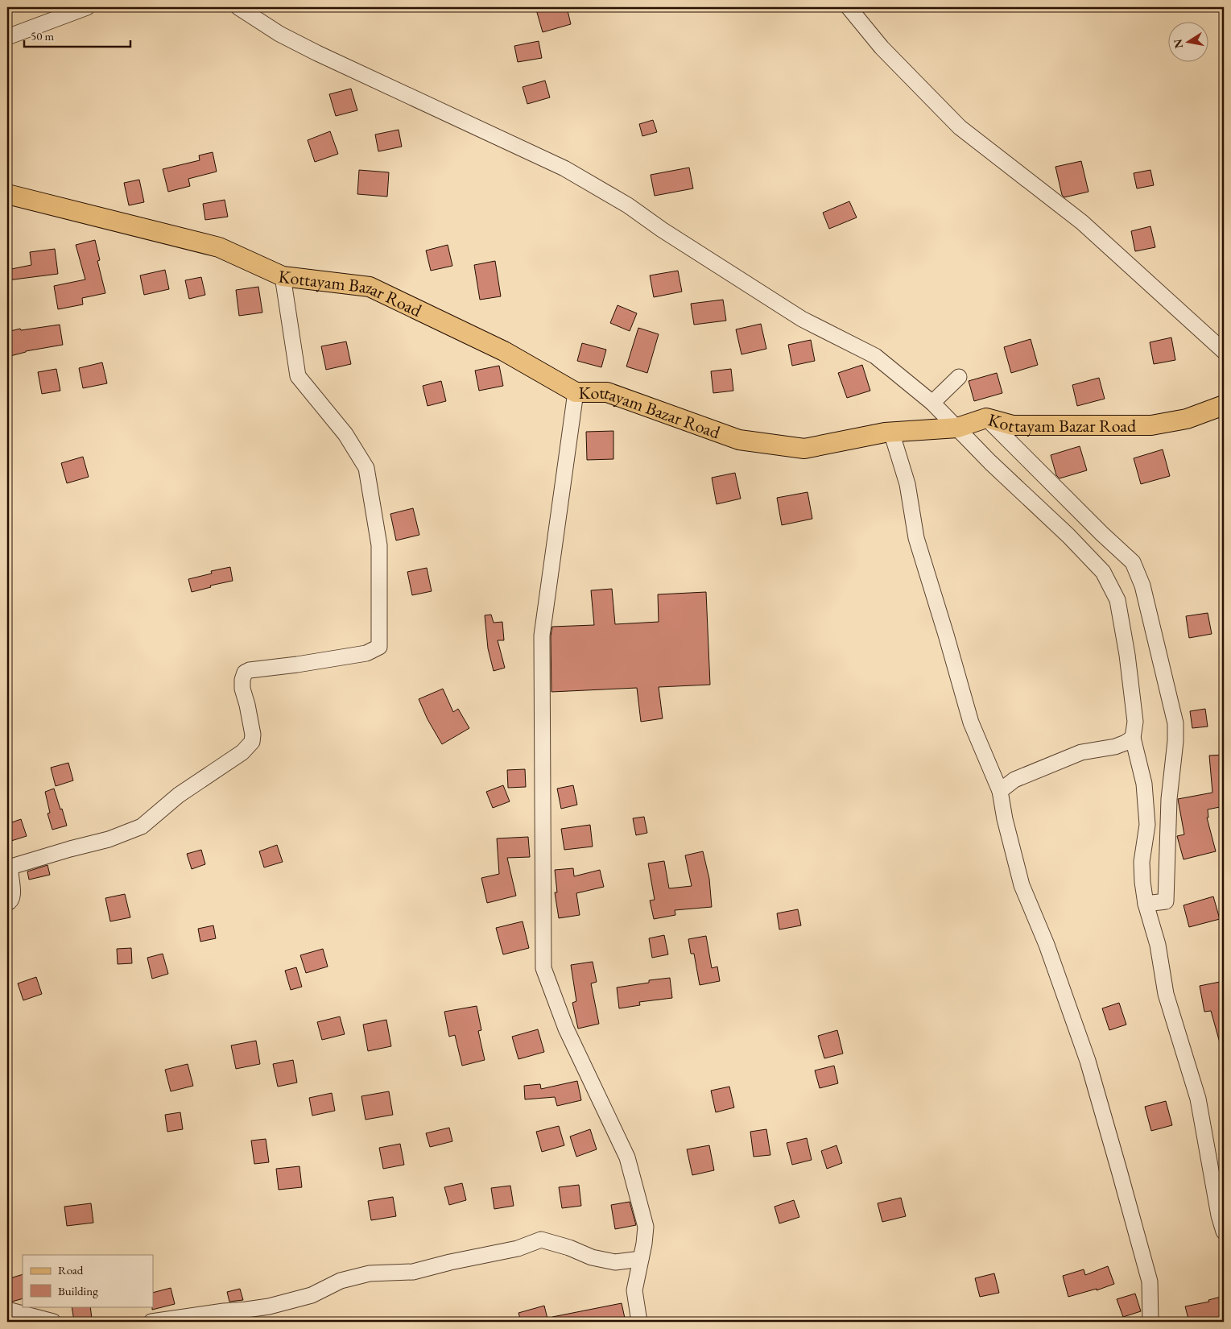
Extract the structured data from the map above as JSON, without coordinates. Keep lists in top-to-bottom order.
{
  "streets": {
    "main road": ["Kottayam Bazar Road"]
  },
  "legend": ["Road", "Building"],
  "scale_bar": "50 m",
  "north": "left"
}
